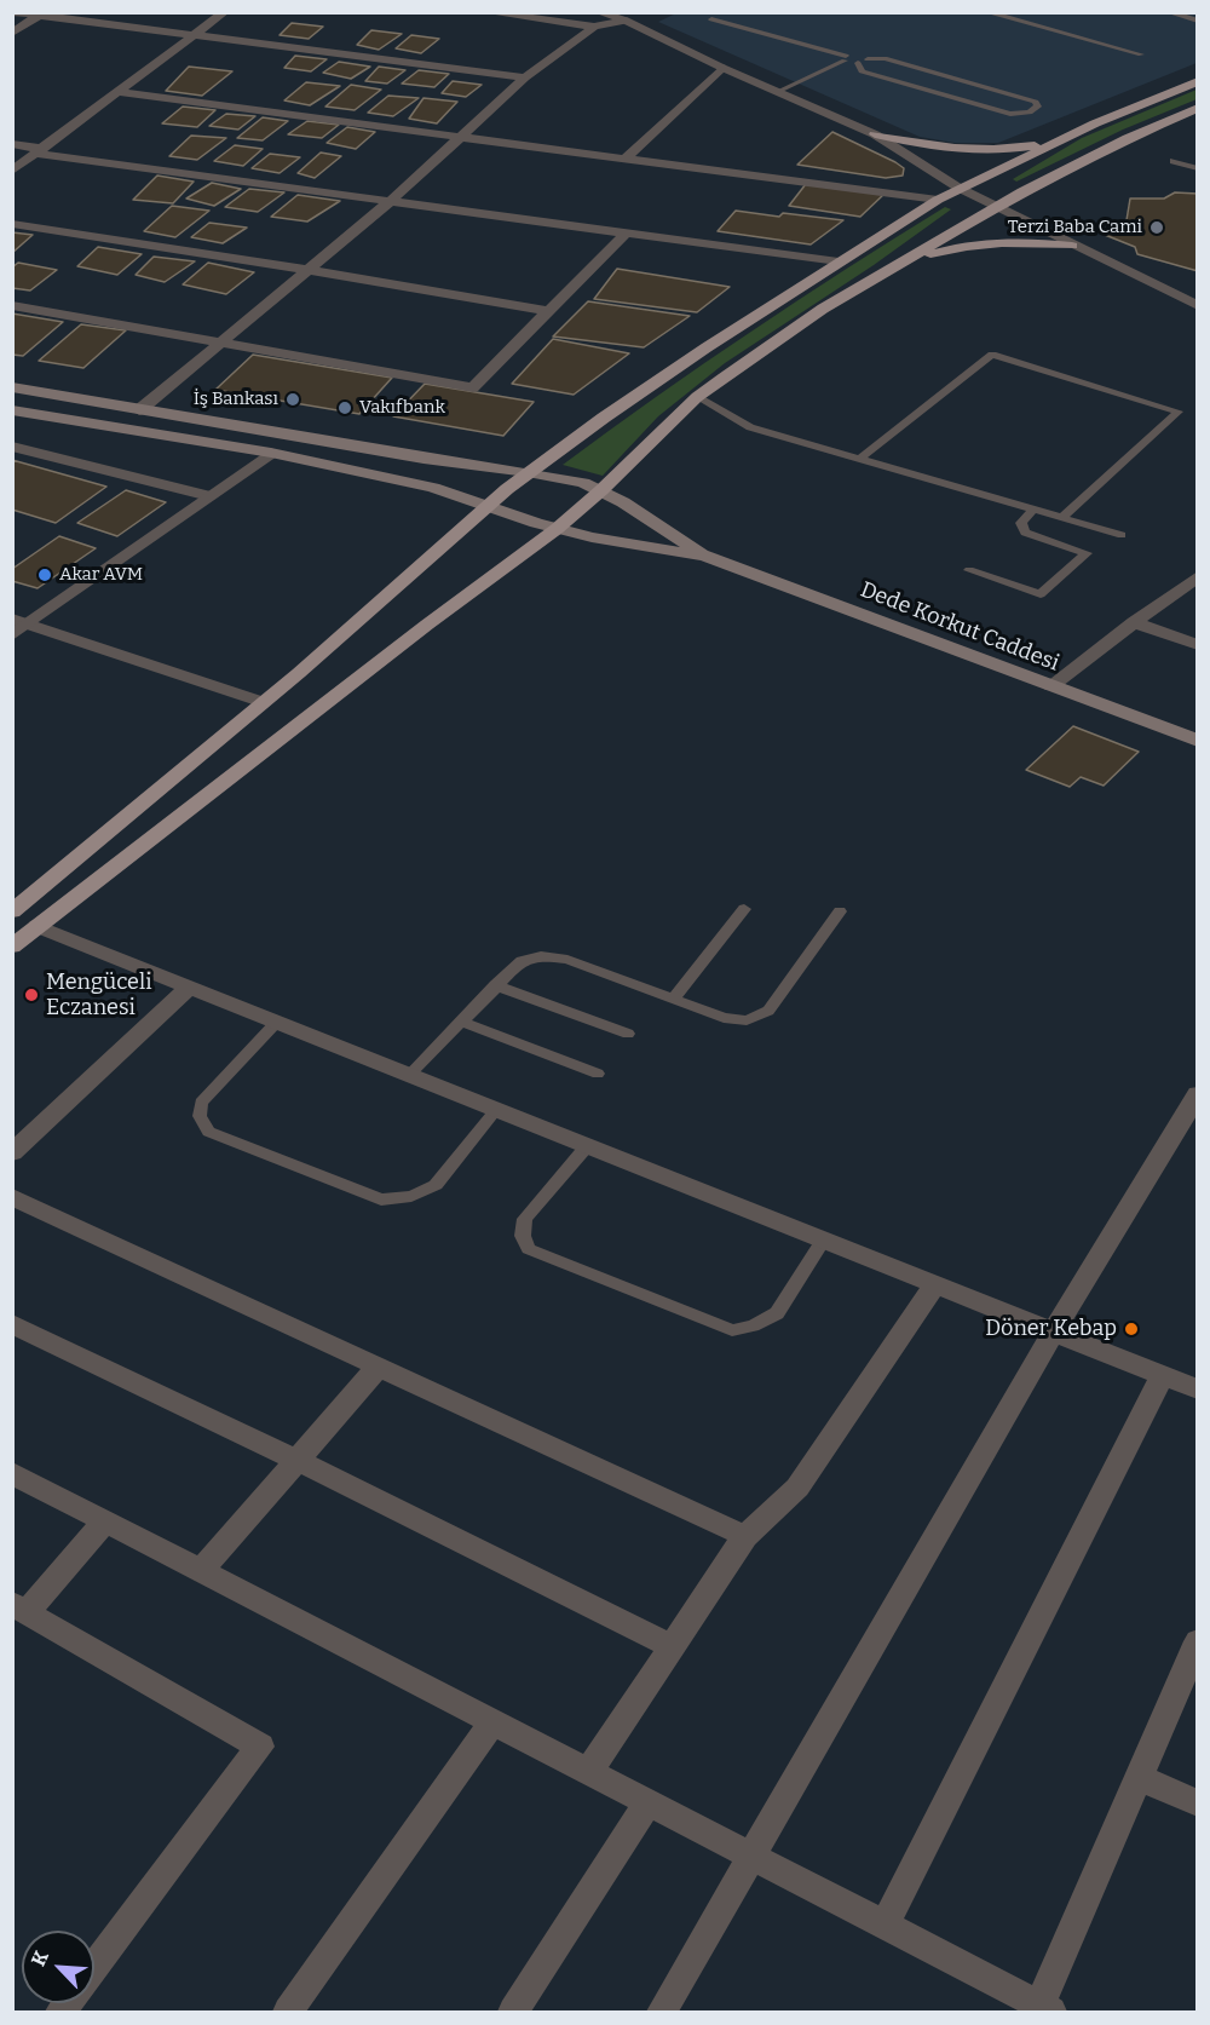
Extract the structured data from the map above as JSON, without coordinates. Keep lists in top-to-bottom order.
{
  "streets": {
    "main road": ["Dede Korkut Caddesi"]
  },
  "places": [
    "Terzi Baba Cami",
    "İş Bankası",
    "Vakıfbank",
    "Akar AVM",
    "Mengüceli Eczanesi",
    "Döner Kebap"
  ],
  "north": "top left"
}
